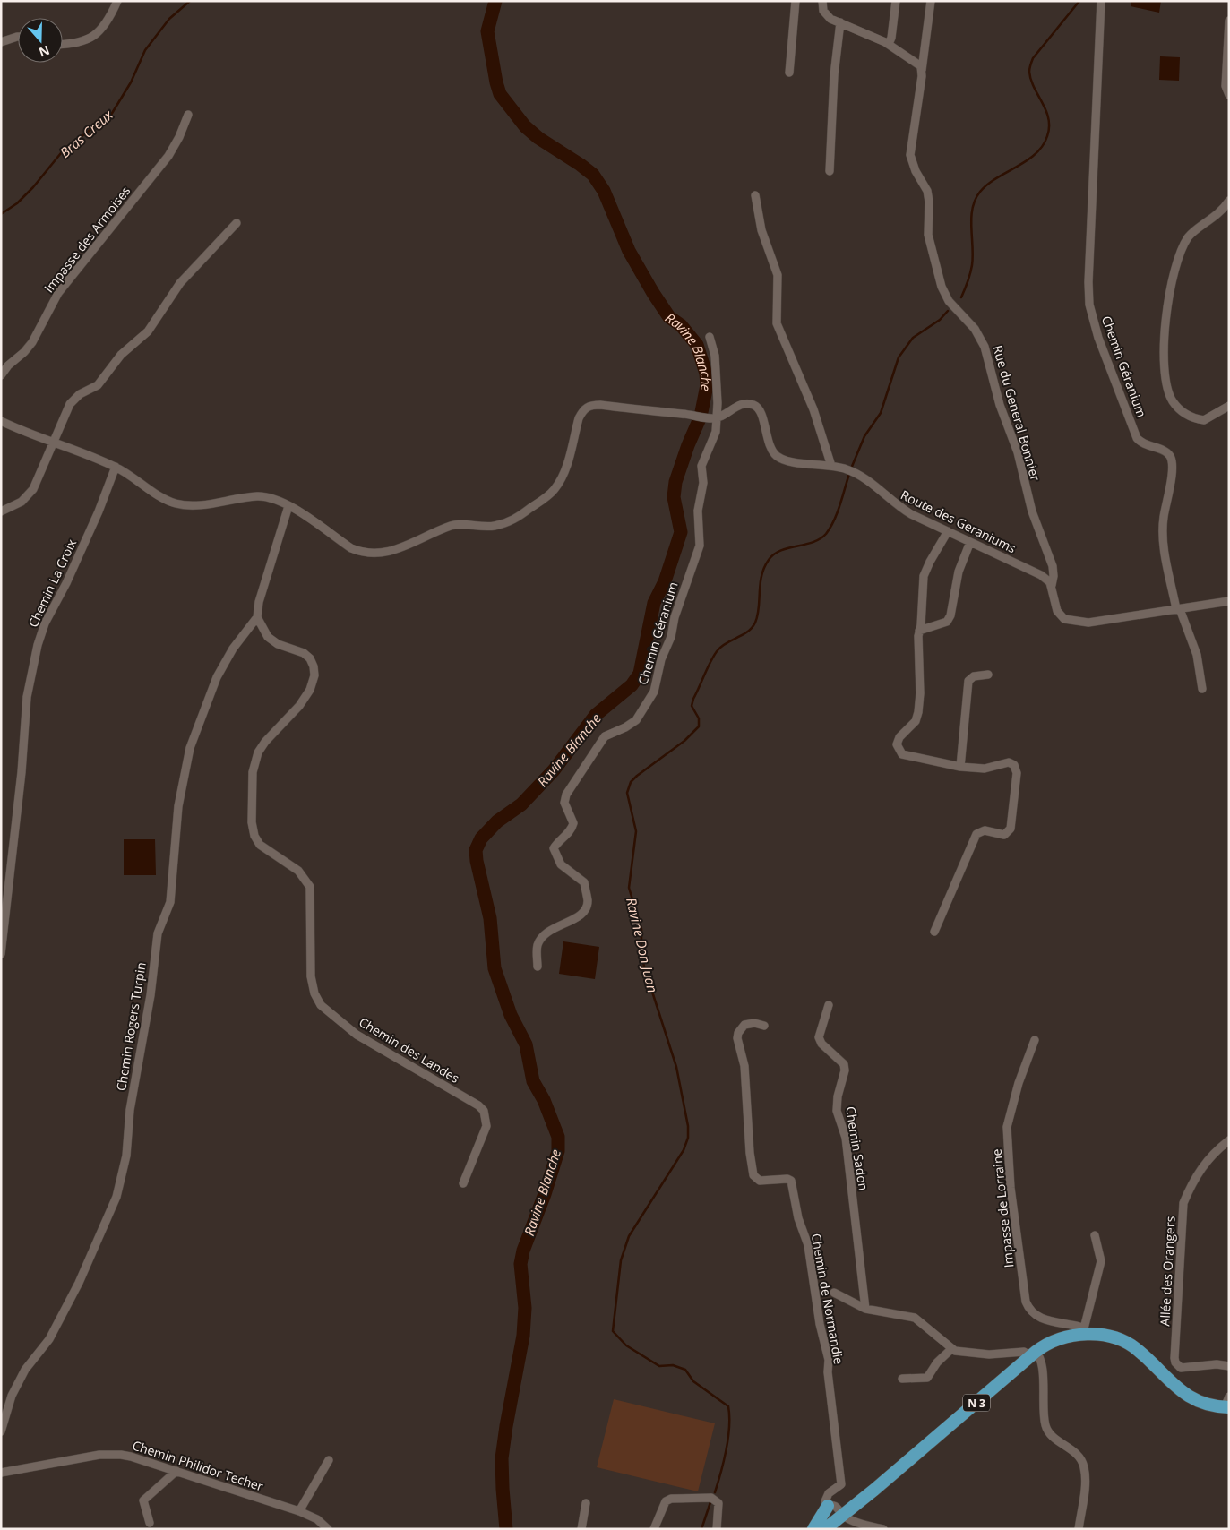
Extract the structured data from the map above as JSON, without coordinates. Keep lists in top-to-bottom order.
{
  "streets": {
    "main road": ["N 3"],
    "street": [
      "Impasse des Armoises",
      "Chemin Géranium",
      "Rue du General Bonnier",
      "Route des Geraniums",
      "Chemin La Croix",
      "Chemin Rogers Turpin",
      "Chemin des Landes",
      "Chemin Sadon",
      "Impasse de Lorraine",
      "Allée des Orangers",
      "Chemin de Normandie",
      "Chemin Philidor Techer"
    ]
  },
  "crossings": [
    ["Chemin Géranium", "Route des Geraniums"],
    ["Rue du General Bonnier", "Route des Geraniums"],
    ["Chemin Rogers Turpin", "Chemin des Landes"],
    ["Impasse de Lorraine", "N 3"],
    ["Chemin de Normandie", "N 3"]
  ],
  "water": ["Bras Creux", "Ravine Blanche", "Ravine Don Juan"],
  "north": "bottom"
}
